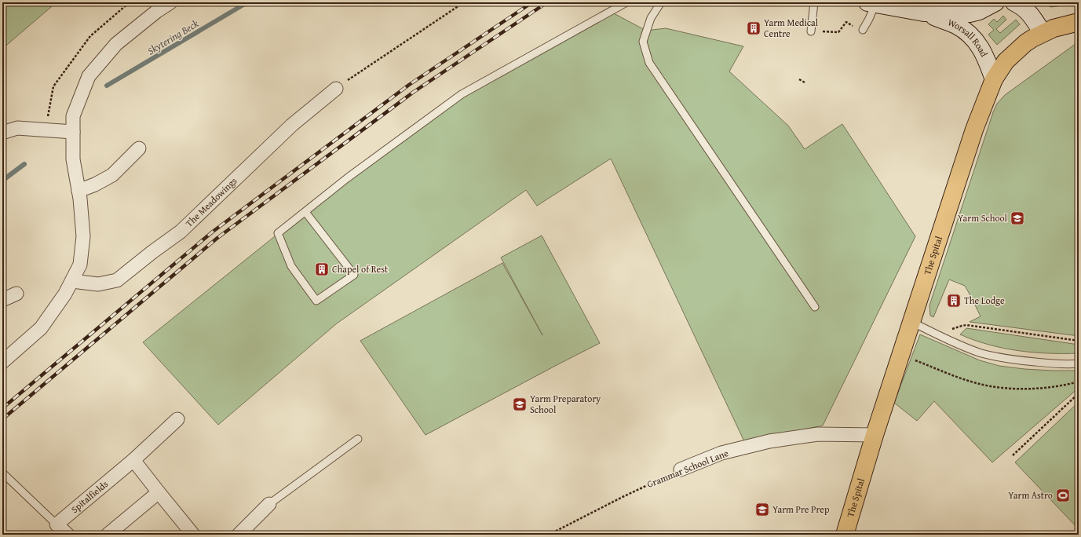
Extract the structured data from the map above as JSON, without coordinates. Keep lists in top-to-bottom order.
{
  "streets": {
    "main road": ["Worsall Road", "The Spital"],
    "street": ["The Meadowings", "Grammar School Lane", "Spitalfields"]
  },
  "crossings": [
    ["Worsall Road", "The Spital"],
    ["The Spital", "Grammar School Lane"]
  ],
  "water": ["Skytering Beck"],
  "places": {
    "building": ["Yarm Medical Centre", "Chapel of Rest", "The Lodge"],
    "school or university": ["Yarm School", "Yarm Preparatory School", "Yarm Pre Prep"],
    "sports": ["Yarm Astro"]
  }
}
